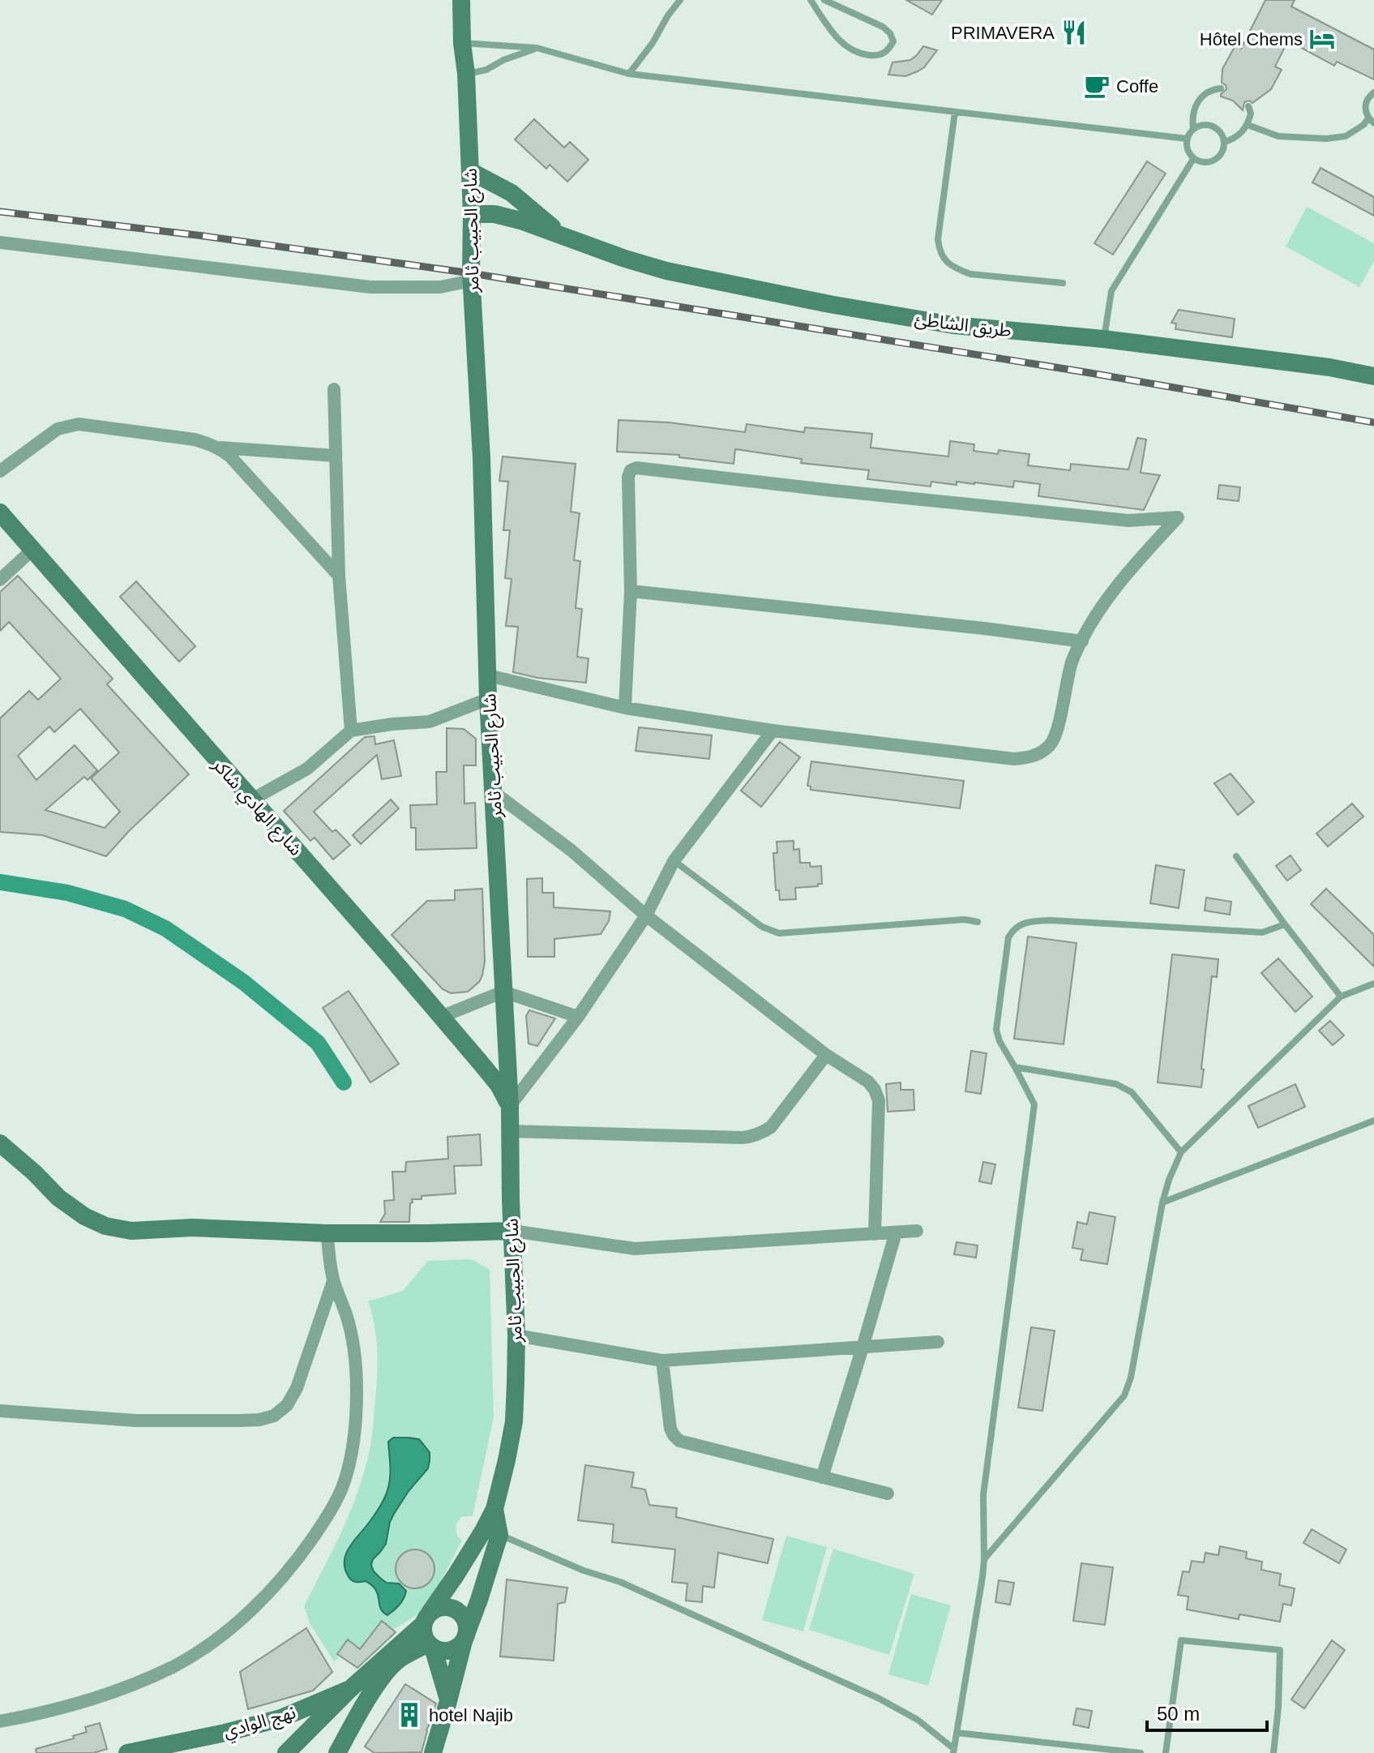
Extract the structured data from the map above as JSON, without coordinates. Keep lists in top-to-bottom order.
{
  "streets": {
    "street": [
      "شارع الحبيب ثامر",
      "طريق الشاطئ",
      "شارع الهادي شاكر",
      "نهج الوادي"
    ]
  },
  "crossings": [
    ["شارع الحبيب ثامر", "طريق الشاطئ"],
    ["شارع الحبيب ثامر", "شارع الهادي شاكر"]
  ],
  "places": {
    "restaurant": ["PRIMAVERA"],
    "hotel": ["Hôtel Chems"],
    "cafe": ["Coffe"],
    "building": ["hotel Najib"]
  },
  "scale_bar": "50 m"
}
